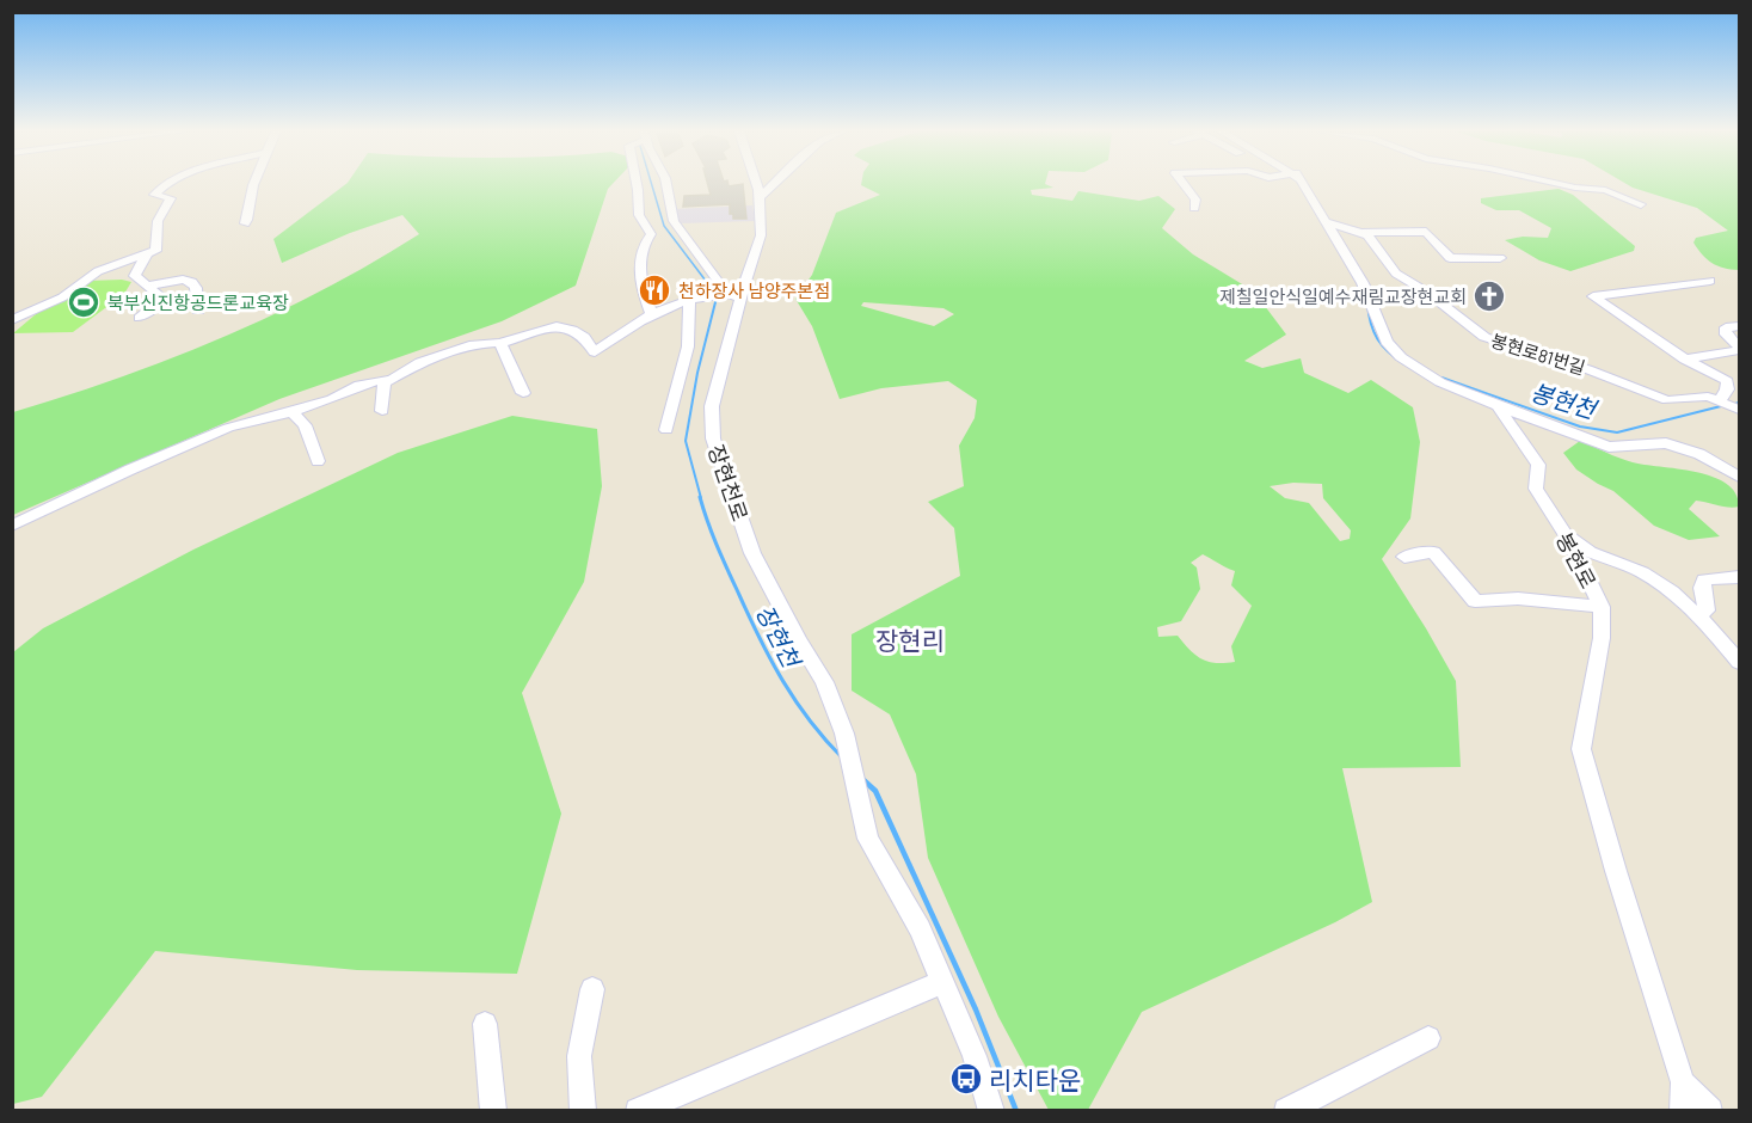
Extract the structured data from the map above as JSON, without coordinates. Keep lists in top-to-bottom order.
{
  "streets": {
    "street": ["봉현로81번길", "장현천로", "봉현로"]
  },
  "districts": ["장현리"],
  "water": ["봉현천", "장현천"],
  "places": {
    "restaurant": ["천하장사 남양주본점"],
    "church": ["제칠일안식일예수재림교장현교회"],
    "sports": ["북부신진항공드론교육장"],
    "bus stop": ["리치타운"]
  }
}
